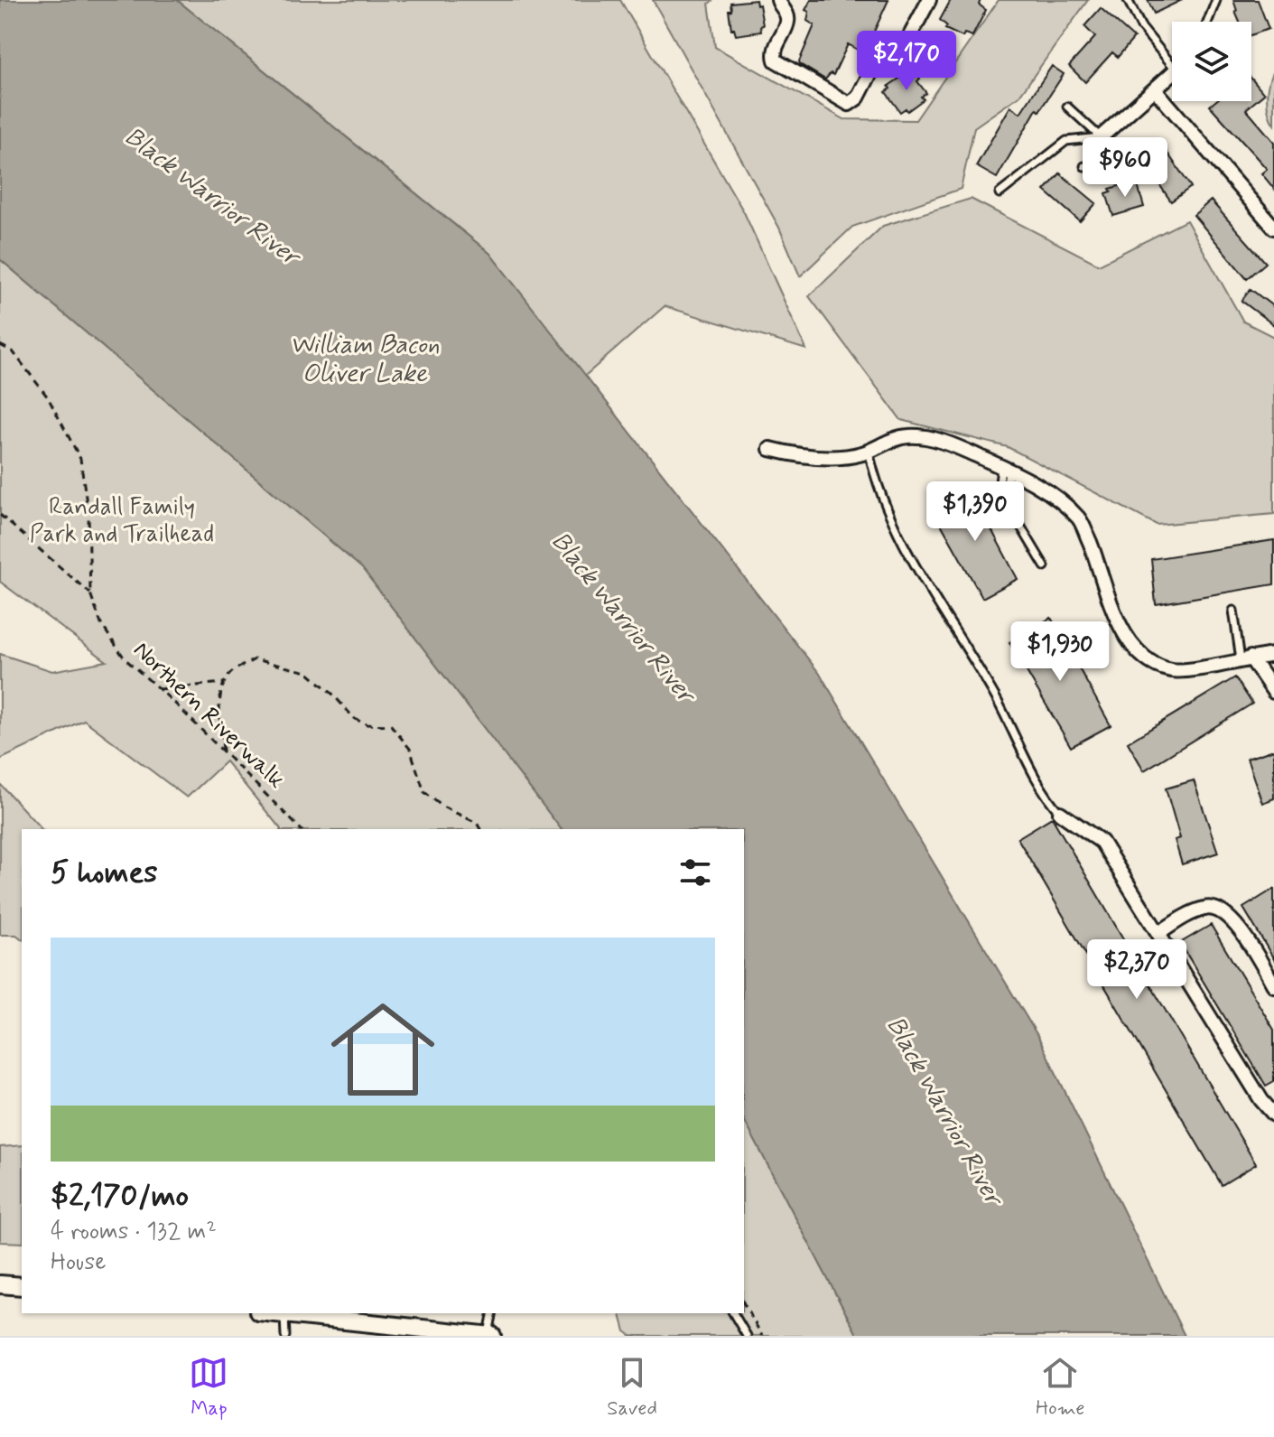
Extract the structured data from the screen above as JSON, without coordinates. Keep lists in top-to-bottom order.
{
  "streets": {
    "path": ["Northern Riverwalk"]
  },
  "water": ["Black Warrior River", "William Bacon Oliver Lake"],
  "parks": ["Randall Family Park and Trailhead"],
  "page": {
    "price": [
      "$2,170",
      "$960",
      "$1,390",
      "$1,930",
      "$2,370"
    ],
    "heading": "5 homes",
    "list": [
      {
        "name": "$2,170/mo",
        "note": "4 rooms · 132 m² · House"
      }
    ],
    "tabs": ["Map", "Saved", "Home"]
  }
}
